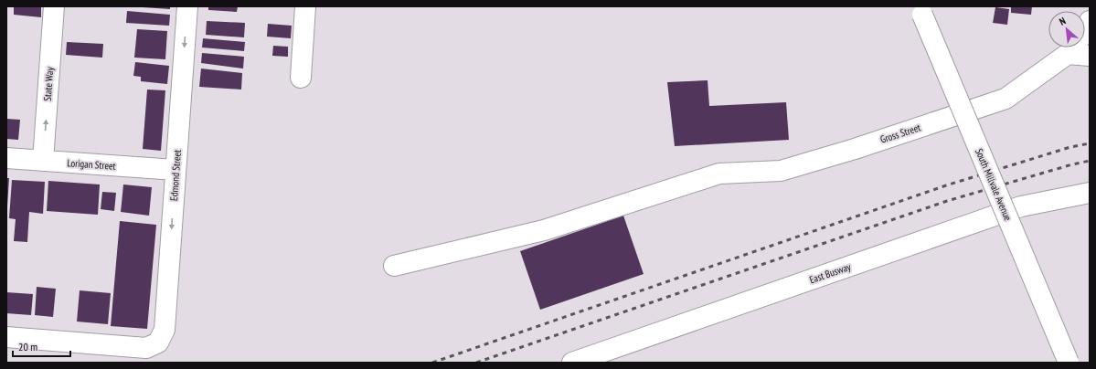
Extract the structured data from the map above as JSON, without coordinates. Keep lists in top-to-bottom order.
{
  "streets": {
    "street": [
      "State Way",
      "Gross Street",
      "Lorigan Street",
      "Edmond Street",
      "South Millvale Avenue",
      "East Busway"
    ]
  },
  "crossings": [
    ["State Way", "Lorigan Street"],
    ["Lorigan Street", "Edmond Street"]
  ],
  "one_way": ["State Way"],
  "scale_bar": "20 m",
  "north": "top left"
}
